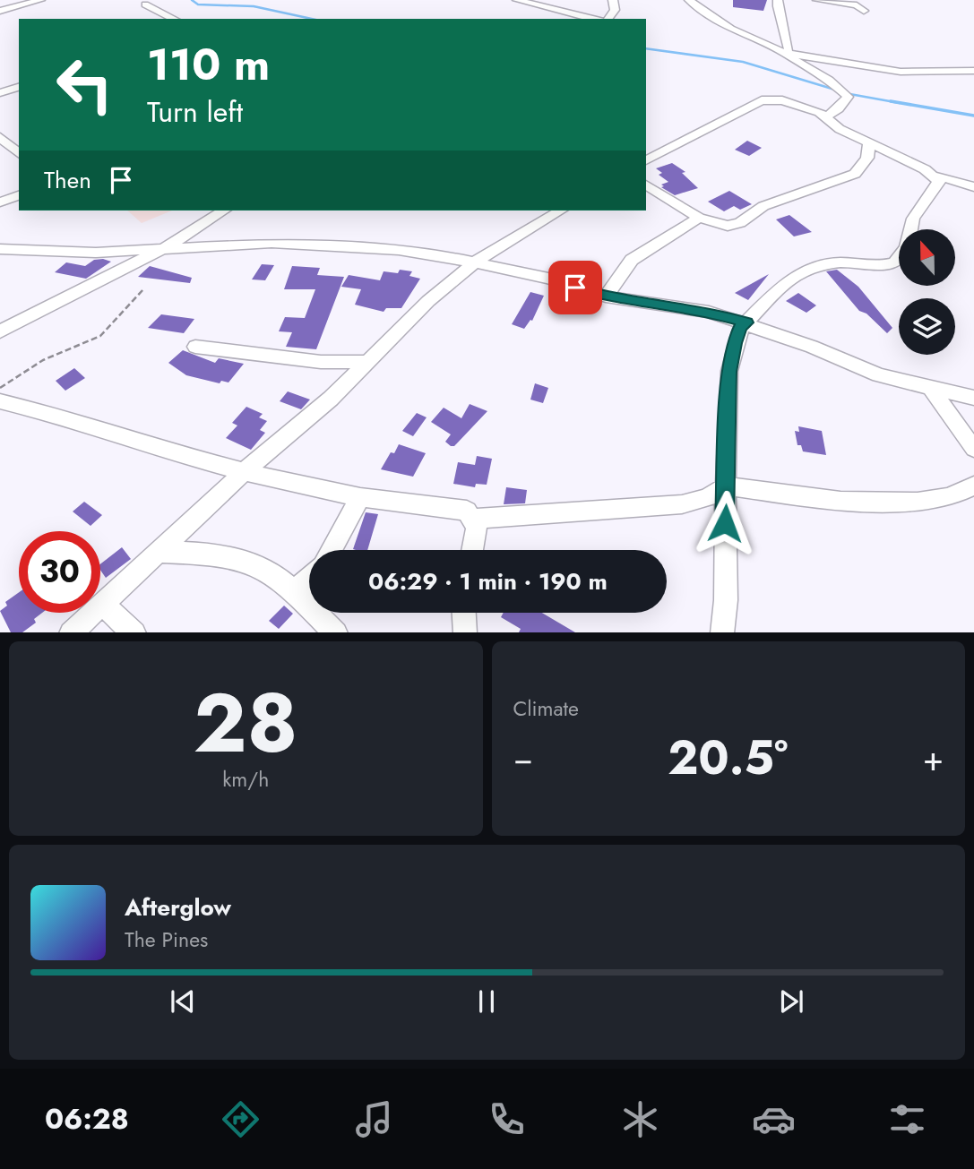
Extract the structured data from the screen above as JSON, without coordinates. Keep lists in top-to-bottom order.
{
  "north": "top",
  "page": {
    "turn": ["110 m", "Turn left"],
    "then": "Then",
    "limit": "30",
    "trip": "06:29 · 1 min · 190 m",
    "tile": [
      ["28", "km/h"],
      "Climate"
    ],
    "heat": ["−", "20.5°", "+"],
    "song": ["Afterglow", "The Pines"],
    "tabs": "06:28"
  }
}
